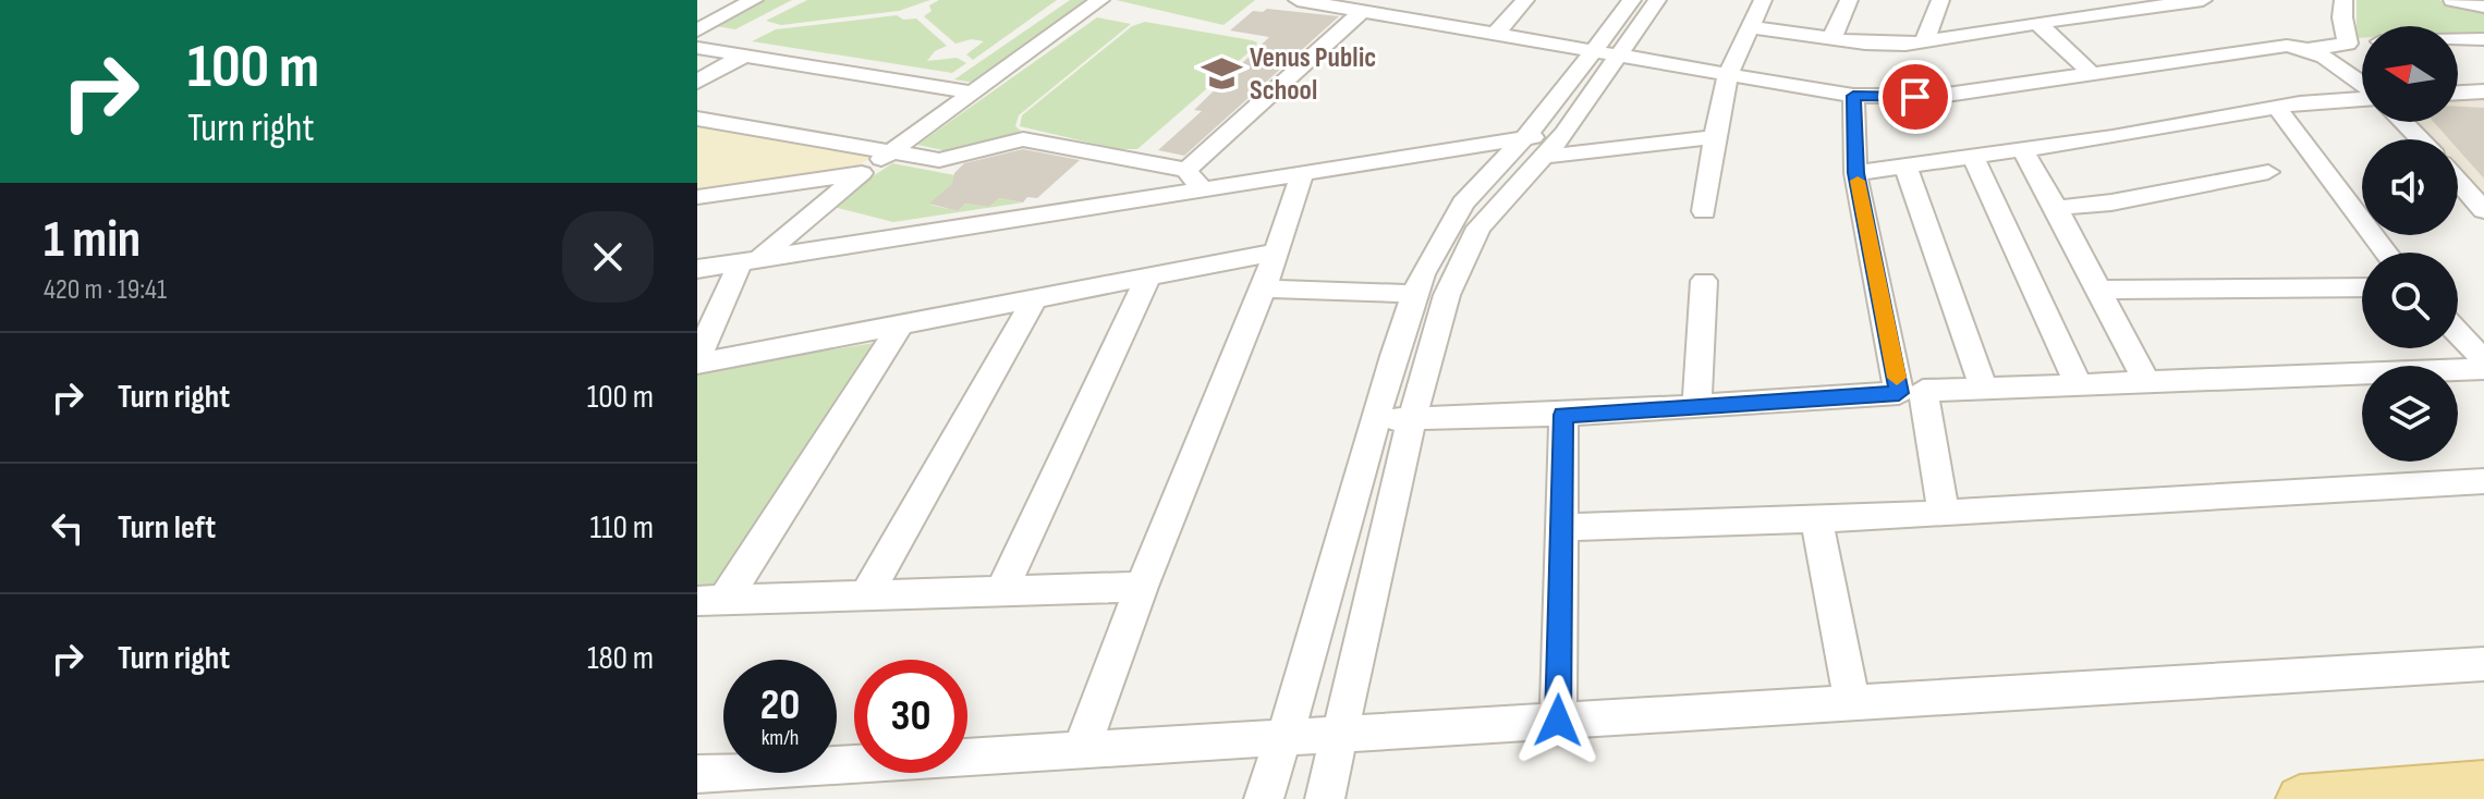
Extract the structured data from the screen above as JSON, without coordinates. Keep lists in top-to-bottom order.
{
  "places": {
    "school or university": ["Venus Public School"]
  },
  "north": "left",
  "page": {
    "turn": ["100 m", "Turn right"],
    "heading": ["1 min", "420 m · 19:41"],
    "list": [
      {
        "name": "Turn right",
        "value": "100 m"
      },
      {
        "name": "Turn left",
        "value": "110 m"
      },
      {
        "name": "Turn right",
        "value": "180 m"
      }
    ],
    "speed": "20 km/h",
    "limit": "30"
  }
}
